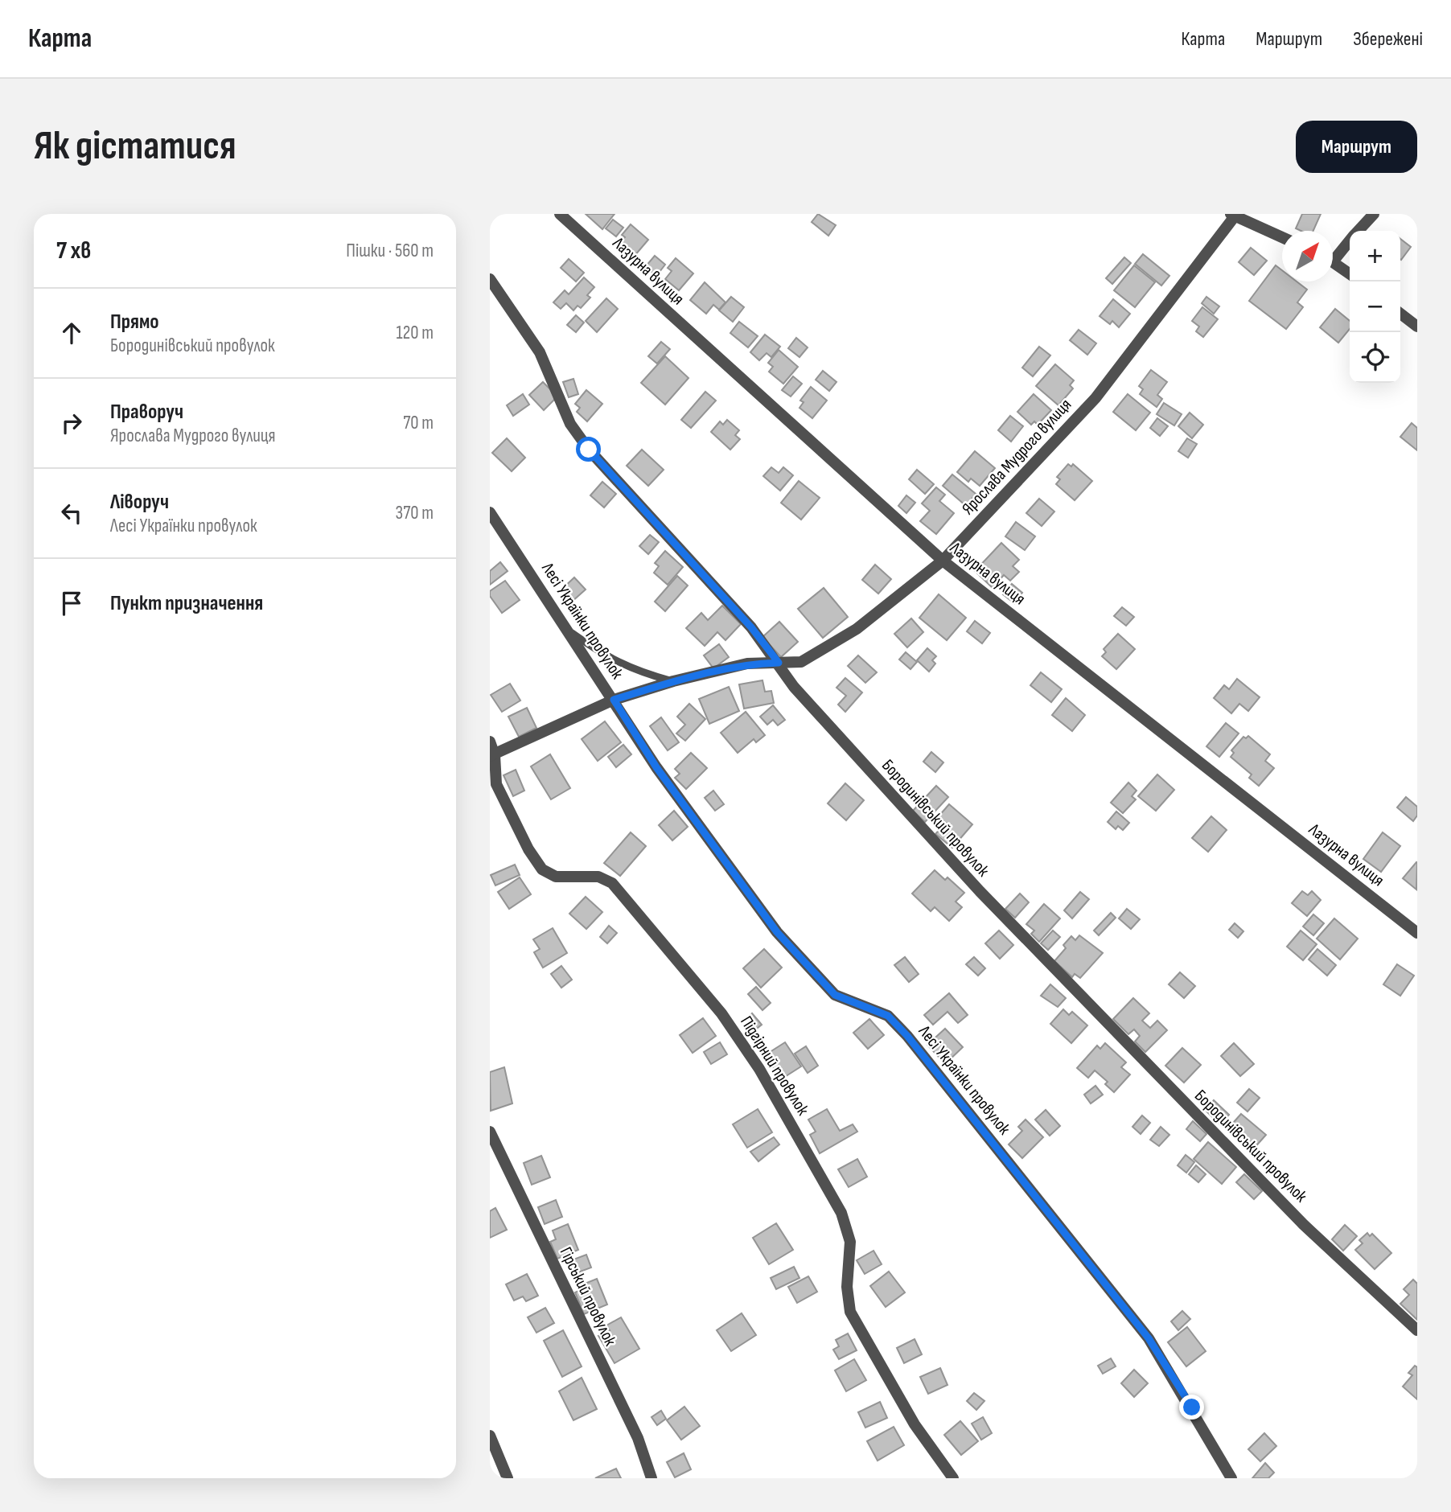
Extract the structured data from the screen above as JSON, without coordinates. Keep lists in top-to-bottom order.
{
  "streets": {
    "street": [
      "Лазурна вулиця",
      "Ярослава Мудрого вулиця",
      "Лесі Українки провулок",
      "Бородинівський провулок",
      "Підгірний провулок",
      "Гірський провулок"
    ]
  },
  "crossings": [
    ["Лазурна вулиця", "Ярослава Мудрого вулиця"],
    ["Ярослава Мудрого вулиця", "Лесі Українки провулок"],
    ["Ярослава Мудрого вулиця", "Бородинівський провулок"],
    ["Ярослава Мудрого вулиця", "Підгірний провулок"]
  ],
  "north": "top right",
  "page": {
    "header": "Карта",
    "nav": ["Карта", "Маршрут", "Збережені"],
    "buttons": "Маршрут",
    "title": "Як дістатися",
    "heading": ["7 хв", "Пішки · 560 m"],
    "map_buttons": ["+", "−"],
    "list": [
      ["Прямо", "Бородинівський провулок", "120 m"],
      ["Праворуч", "Ярослава Мудрого вулиця", "70 m"],
      ["Ліворуч", "Лесі Українки провулок", "370 m"],
      "Пункт призначення"
    ]
  }
}
